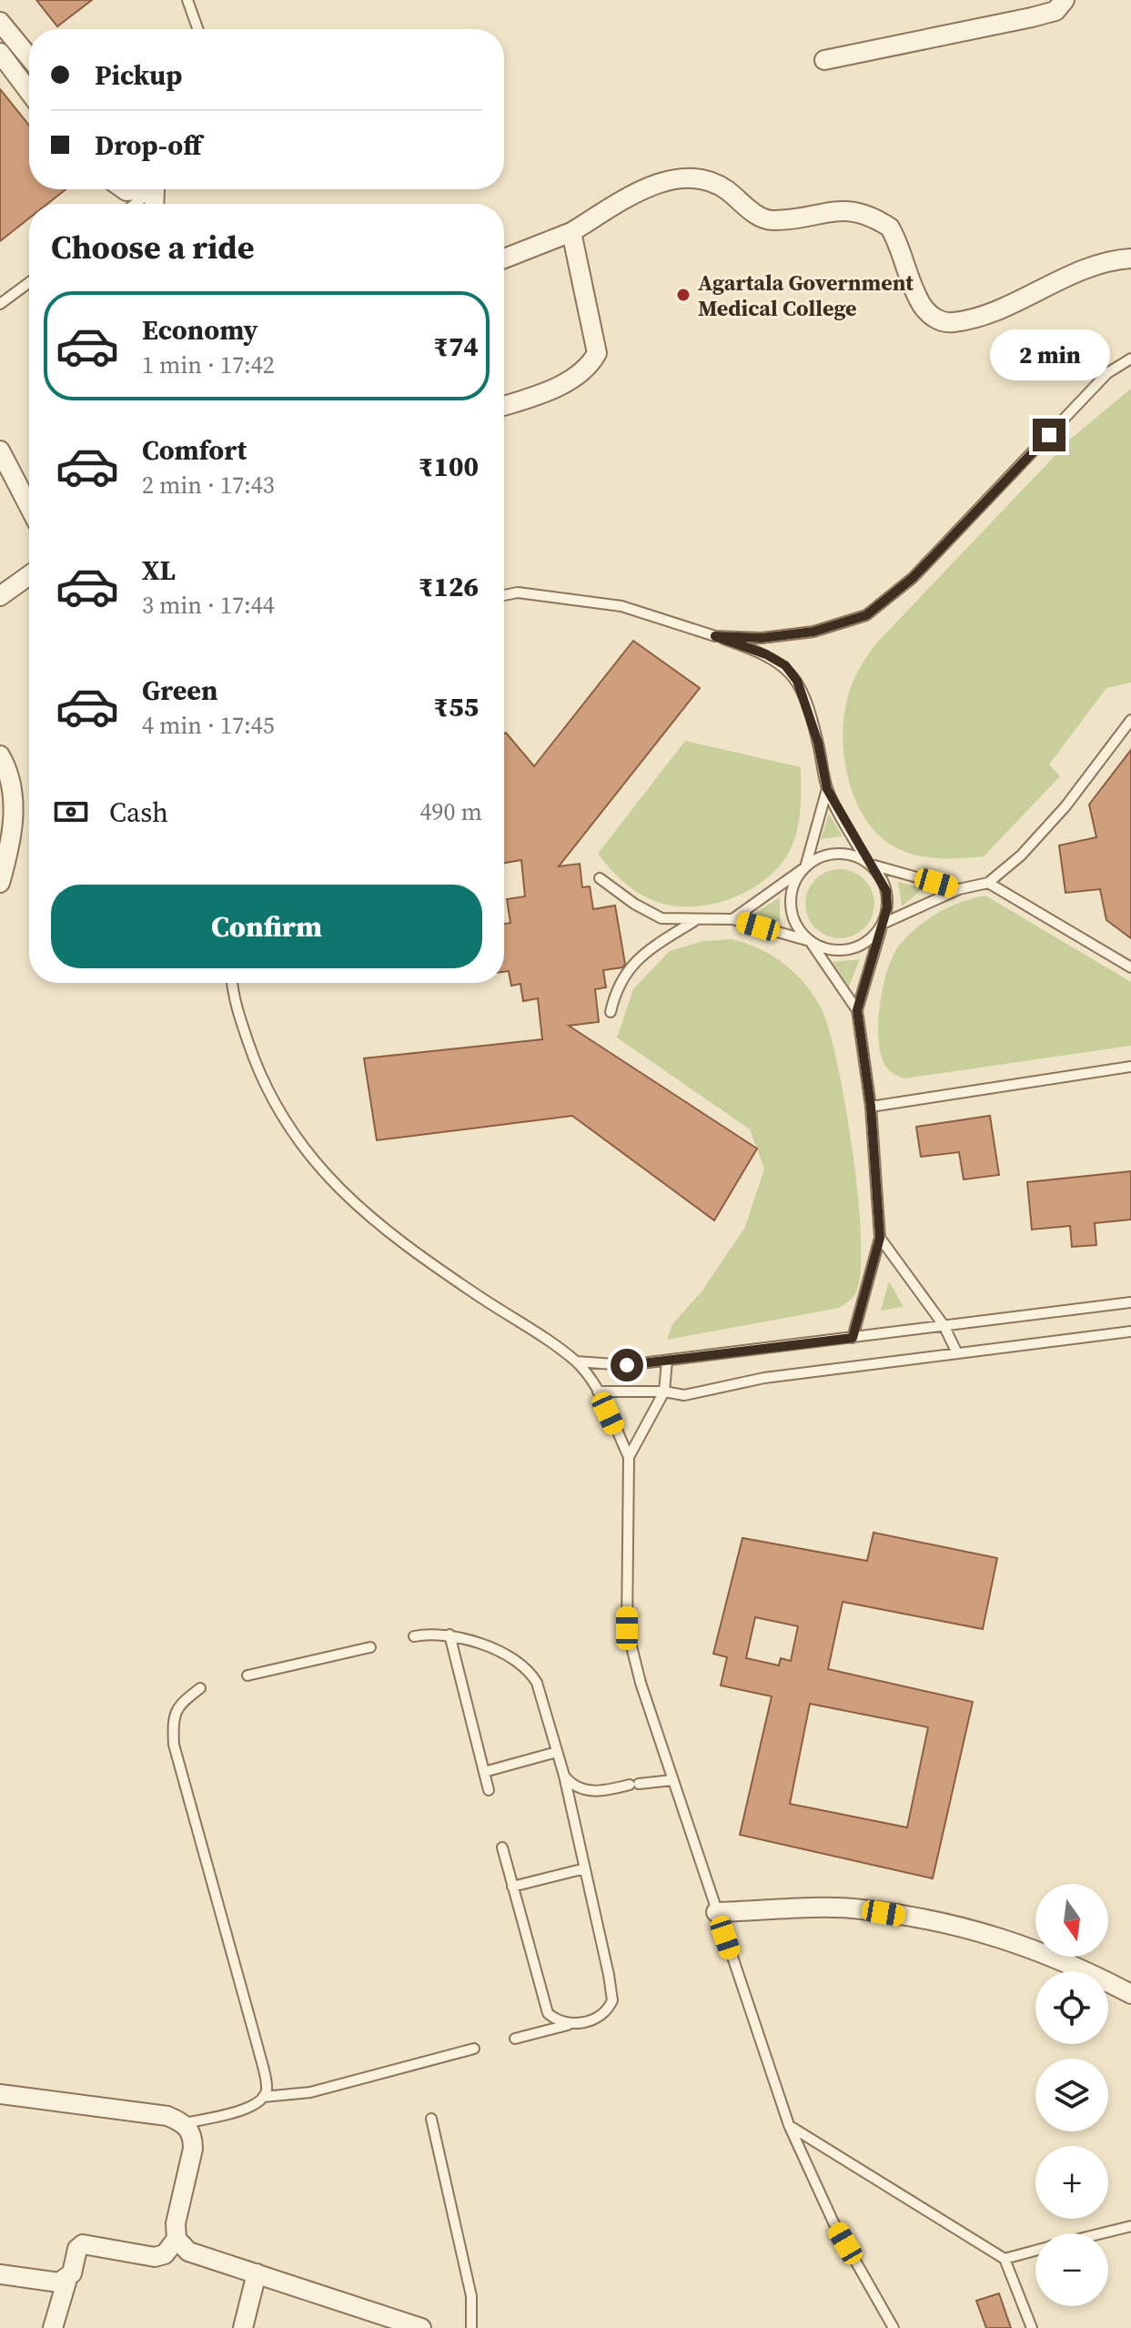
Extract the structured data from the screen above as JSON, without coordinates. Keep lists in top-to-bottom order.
{
  "places": ["Agartala Government Medical College"],
  "north": "bottom",
  "page": {
    "banner": ["Pickup", "Drop-off"],
    "heading": "Choose a ride",
    "list": [
      {
        "name": "Economy",
        "note": "1 min · 17:42",
        "value": "₹74"
      },
      {
        "name": "Comfort",
        "note": "2 min · 17:43",
        "value": "₹100"
      },
      {
        "name": "XL",
        "note": "3 min · 17:44",
        "value": "₹126"
      },
      {
        "name": "Green",
        "note": "4 min · 17:45",
        "value": "₹55"
      }
    ],
    "bubble": "2 min",
    "pay": ["Cash", "490 m"],
    "buttons": "Confirm",
    "map_buttons": ["+", "−"]
  }
}
